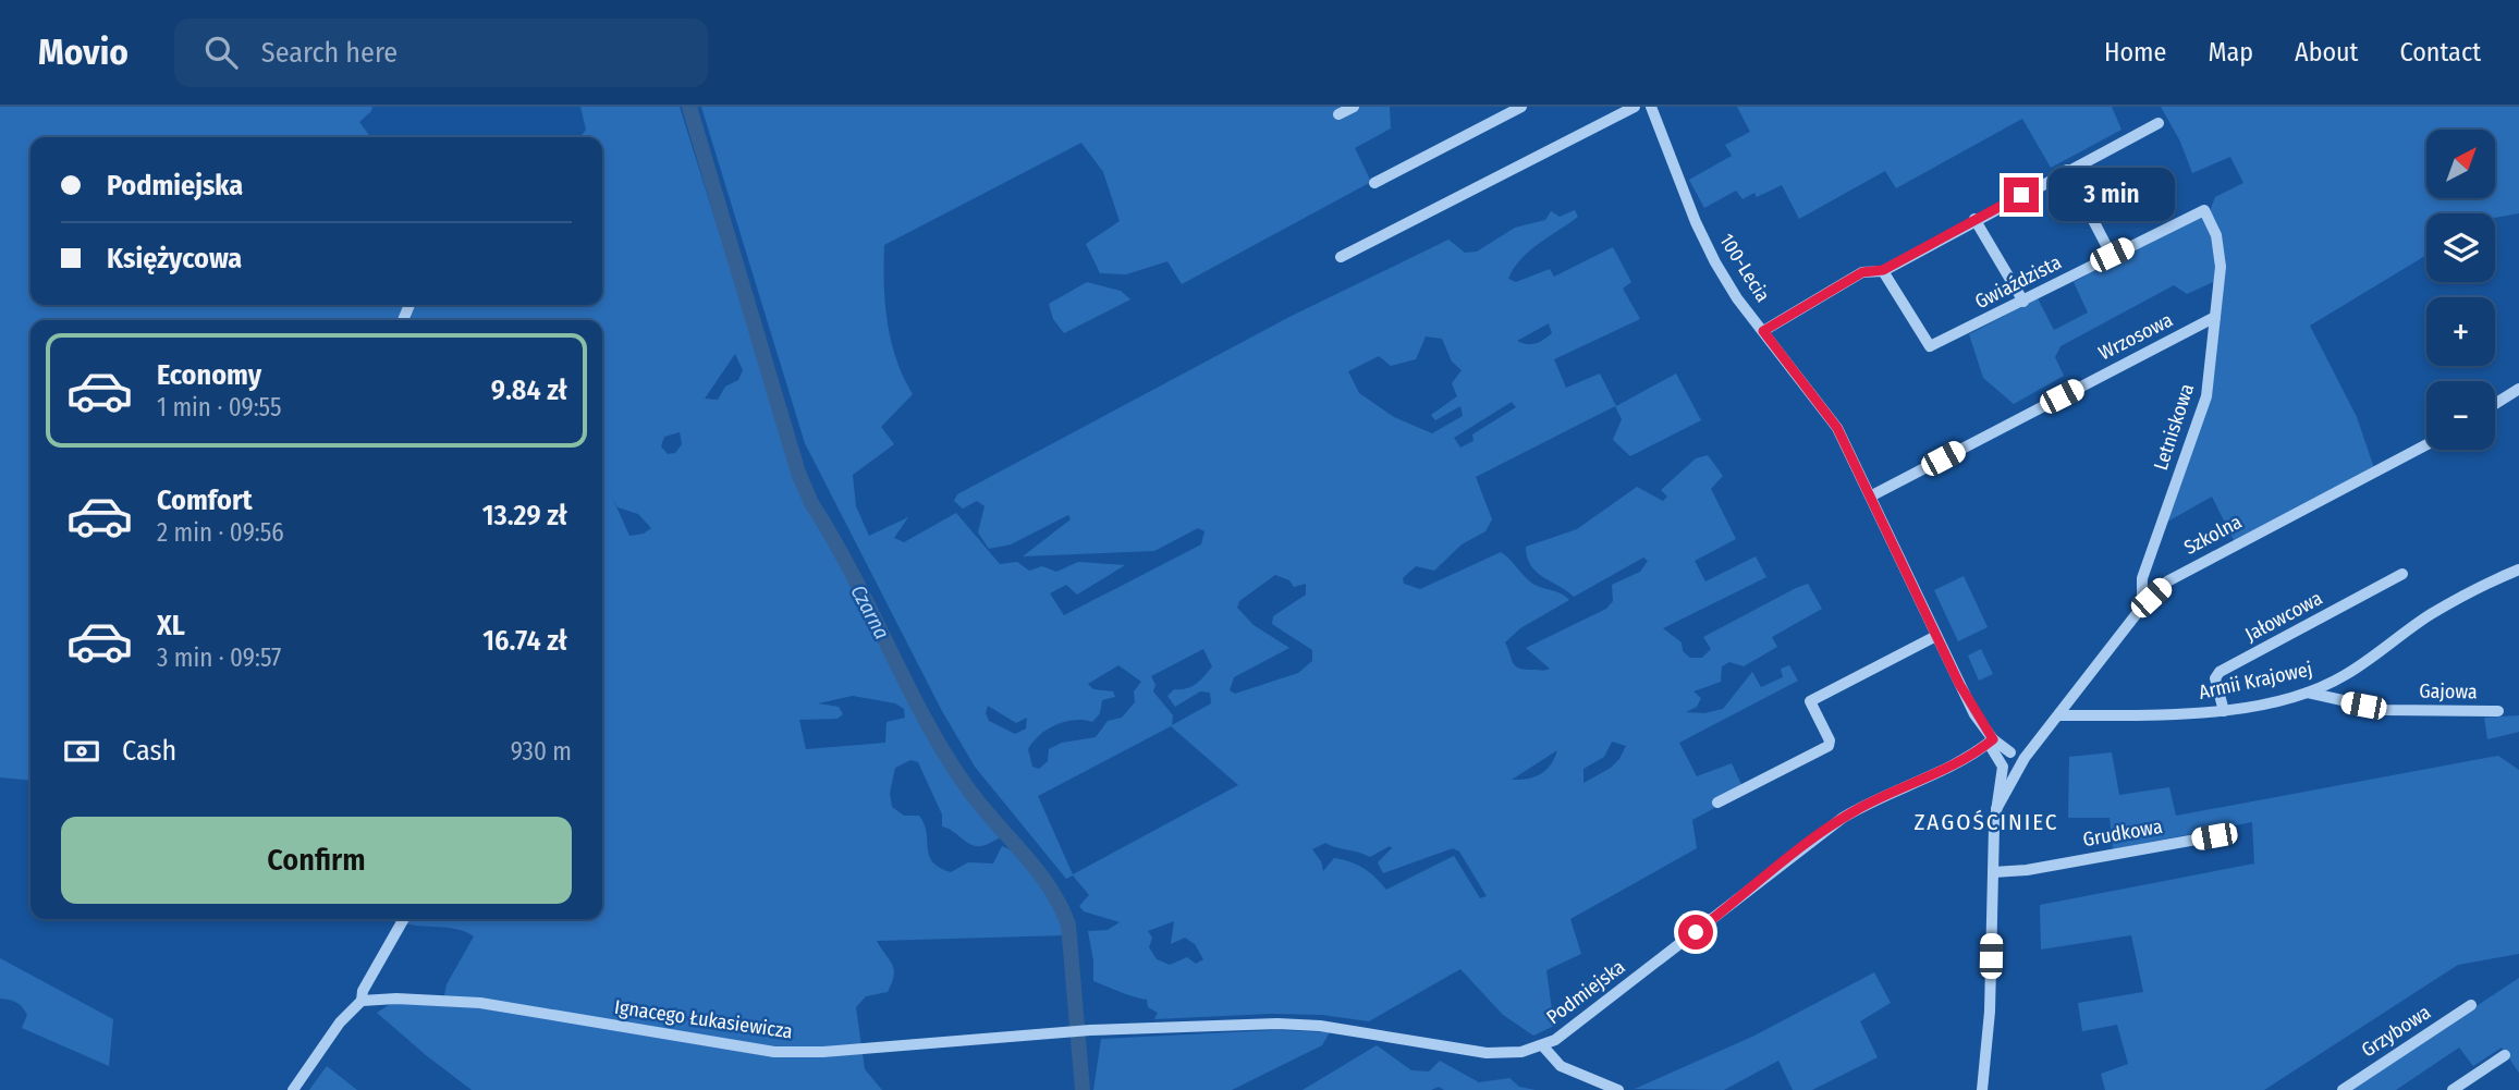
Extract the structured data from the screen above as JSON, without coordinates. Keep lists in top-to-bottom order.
{
  "streets": {
    "street": [
      "100-Lecia",
      "Gwiaździsta",
      "Wrzosowa",
      "Letniskowa",
      "Szkolna",
      "Jałowcowa",
      "Armii Krajowej",
      "Gajowa",
      "Grudkowa",
      "Podmiejska",
      "Ignacego Łukasiewicza",
      "Grzybowa"
    ]
  },
  "crossings": [
    ["100-Lecia", "Wrzosowa"],
    ["100-Lecia", "Szkolna"],
    ["100-Lecia", "Podmiejska"],
    ["Gwiaździsta", "Letniskowa"],
    ["Wrzosowa", "Letniskowa"],
    ["Letniskowa", "Szkolna"],
    ["Szkolna", "Armii Krajowej"],
    ["Jałowcowa", "Armii Krajowej"],
    ["Armii Krajowej", "Gajowa"],
    ["Podmiejska", "Ignacego Łukasiewicza"]
  ],
  "districts": ["ZAGOŚCINIEC"],
  "water": ["Czarna"],
  "north": "top right",
  "page": {
    "header": "Movio",
    "search": "Search here",
    "nav": [
      "Home",
      "Map",
      "About",
      "Contact"
    ],
    "map_buttons": ["+", "−"],
    "banner": ["Podmiejska", "Księżycowa"],
    "bubble": "3 min",
    "list": [
      {
        "name": "Economy",
        "note": "1 min · 09:55",
        "value": "9.84 zł"
      },
      {
        "name": "Comfort",
        "note": "2 min · 09:56",
        "value": "13.29 zł"
      },
      {
        "name": "XL",
        "note": "3 min · 09:57",
        "value": "16.74 zł"
      }
    ],
    "pay": ["Cash", "930 m"],
    "buttons": "Confirm"
  }
}
